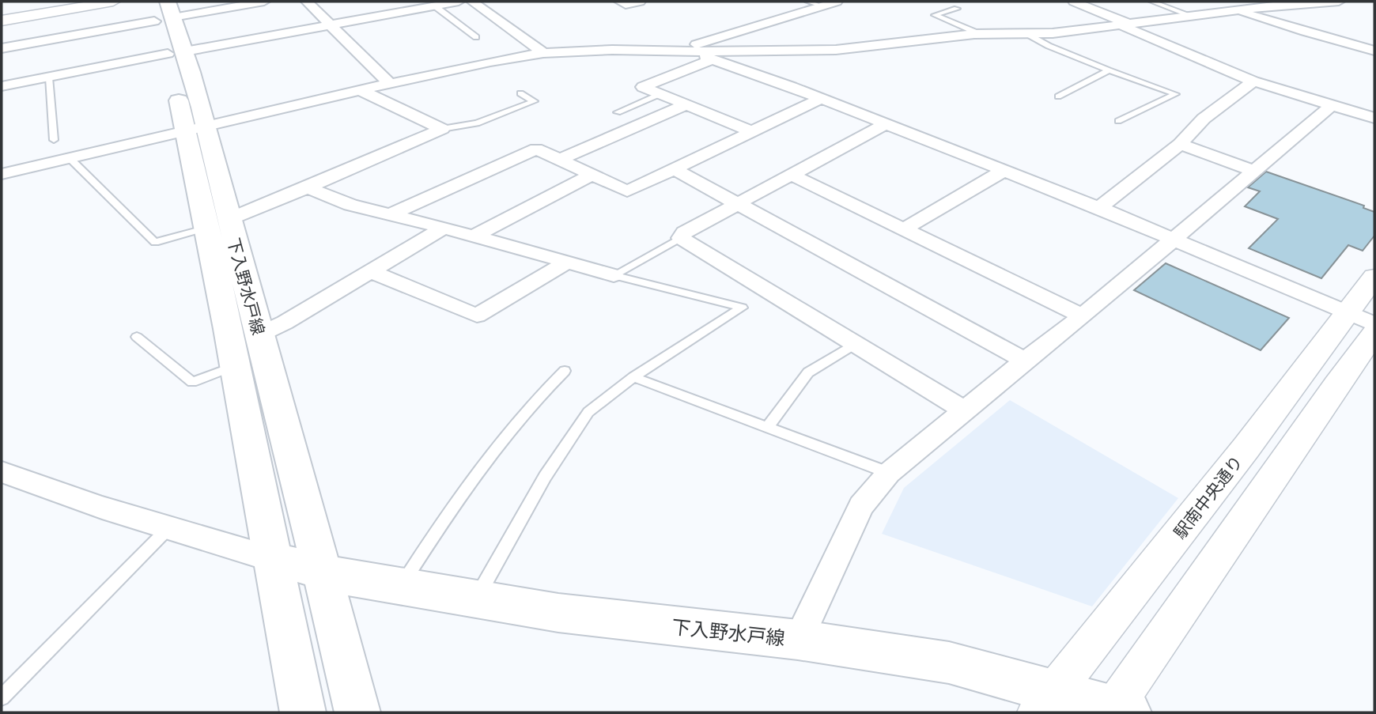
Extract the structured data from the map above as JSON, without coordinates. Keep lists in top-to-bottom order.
{
  "streets": {
    "main road": ["下入野水戸線"],
    "street": ["駅南中央通り"]
  },
  "crossings": [
    ["下入野水戸線", "駅南中央通り"]
  ]
}
